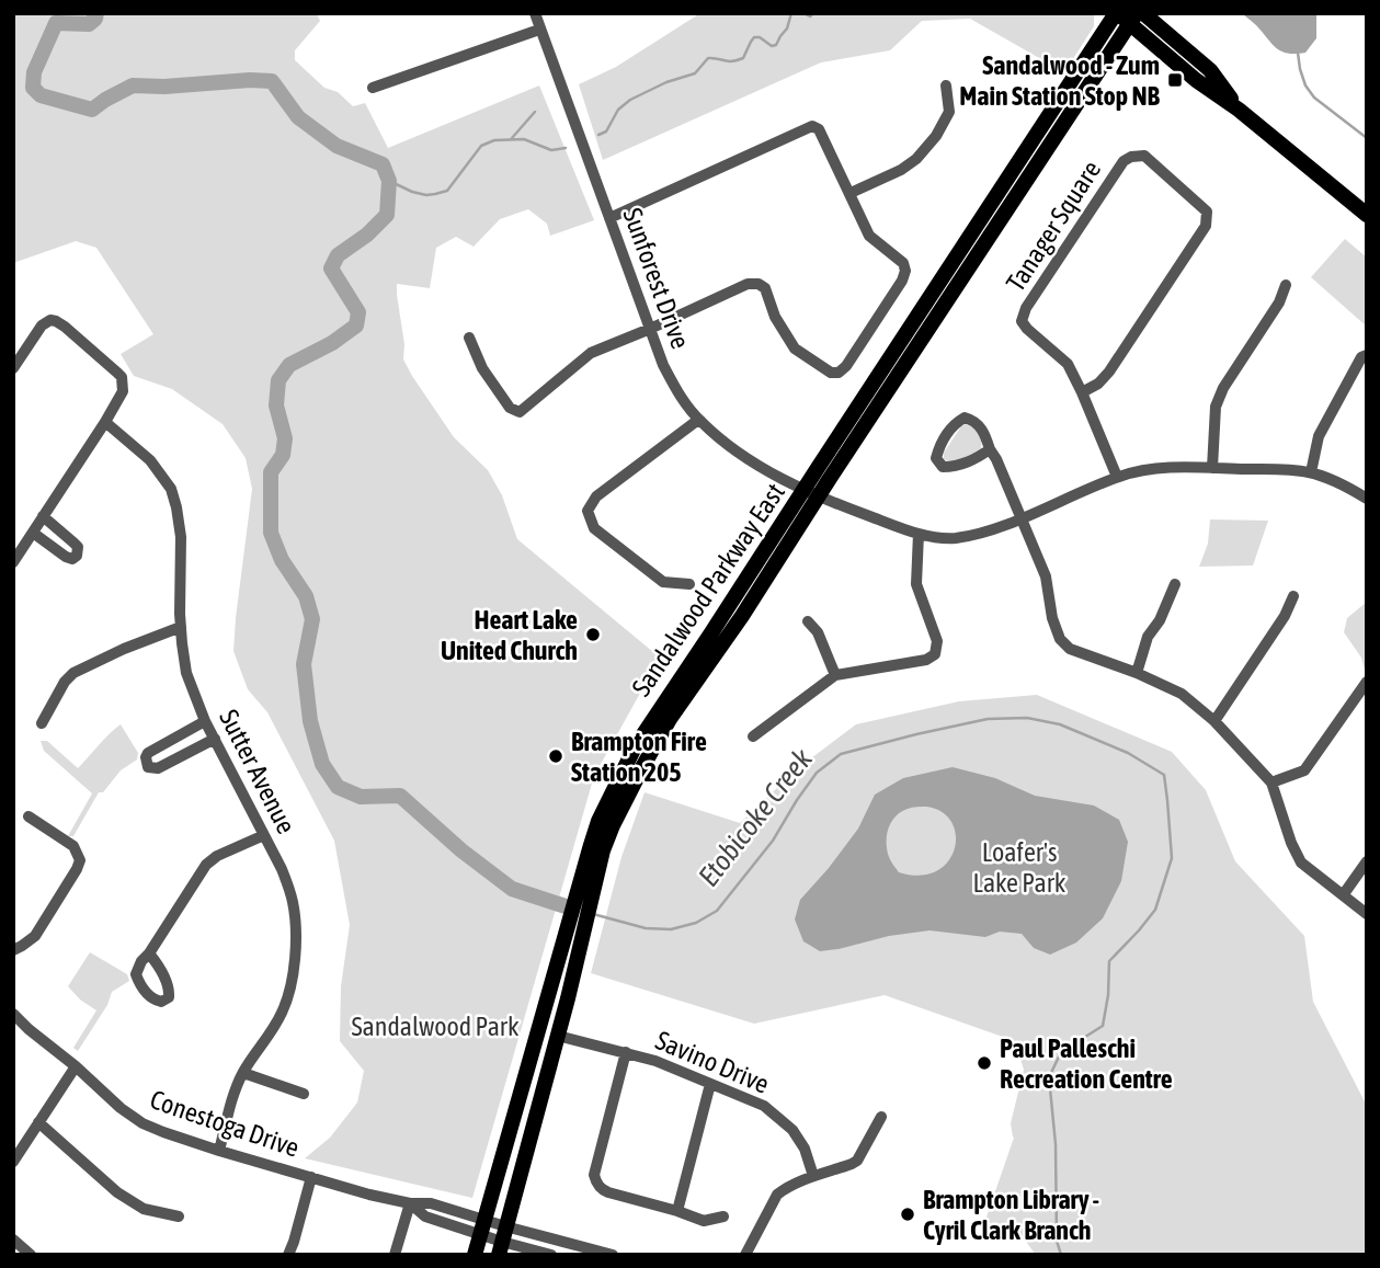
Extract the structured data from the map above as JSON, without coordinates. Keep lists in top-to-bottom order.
{
  "streets": {
    "main road": ["Sandalwood Parkway East"],
    "street": [
      "Tanager Square",
      "Sunforest Drive",
      "Sutter Avenue",
      "Savino Drive",
      "Conestoga Drive"
    ]
  },
  "crossings": [
    ["Tanager Square", "Sunforest Drive"],
    ["Sunforest Drive", "Sandalwood Parkway East"],
    ["Sandalwood Parkway East", "Savino Drive"],
    ["Sandalwood Parkway East", "Conestoga Drive"],
    ["Sutter Avenue", "Conestoga Drive"]
  ],
  "water": ["Etobicoke Creek"],
  "parks": ["Loafer's Lake Park", "Sandalwood Park"],
  "places": {
    "transit": ["Sandalwood - Zum Main Station Stop NB"],
    "other": [
      "Heart Lake United Church",
      "Brampton Fire Station 205",
      "Paul Palleschi Recreation Centre",
      "Brampton Library - Cyril Clark Branch"
    ]
  }
}
